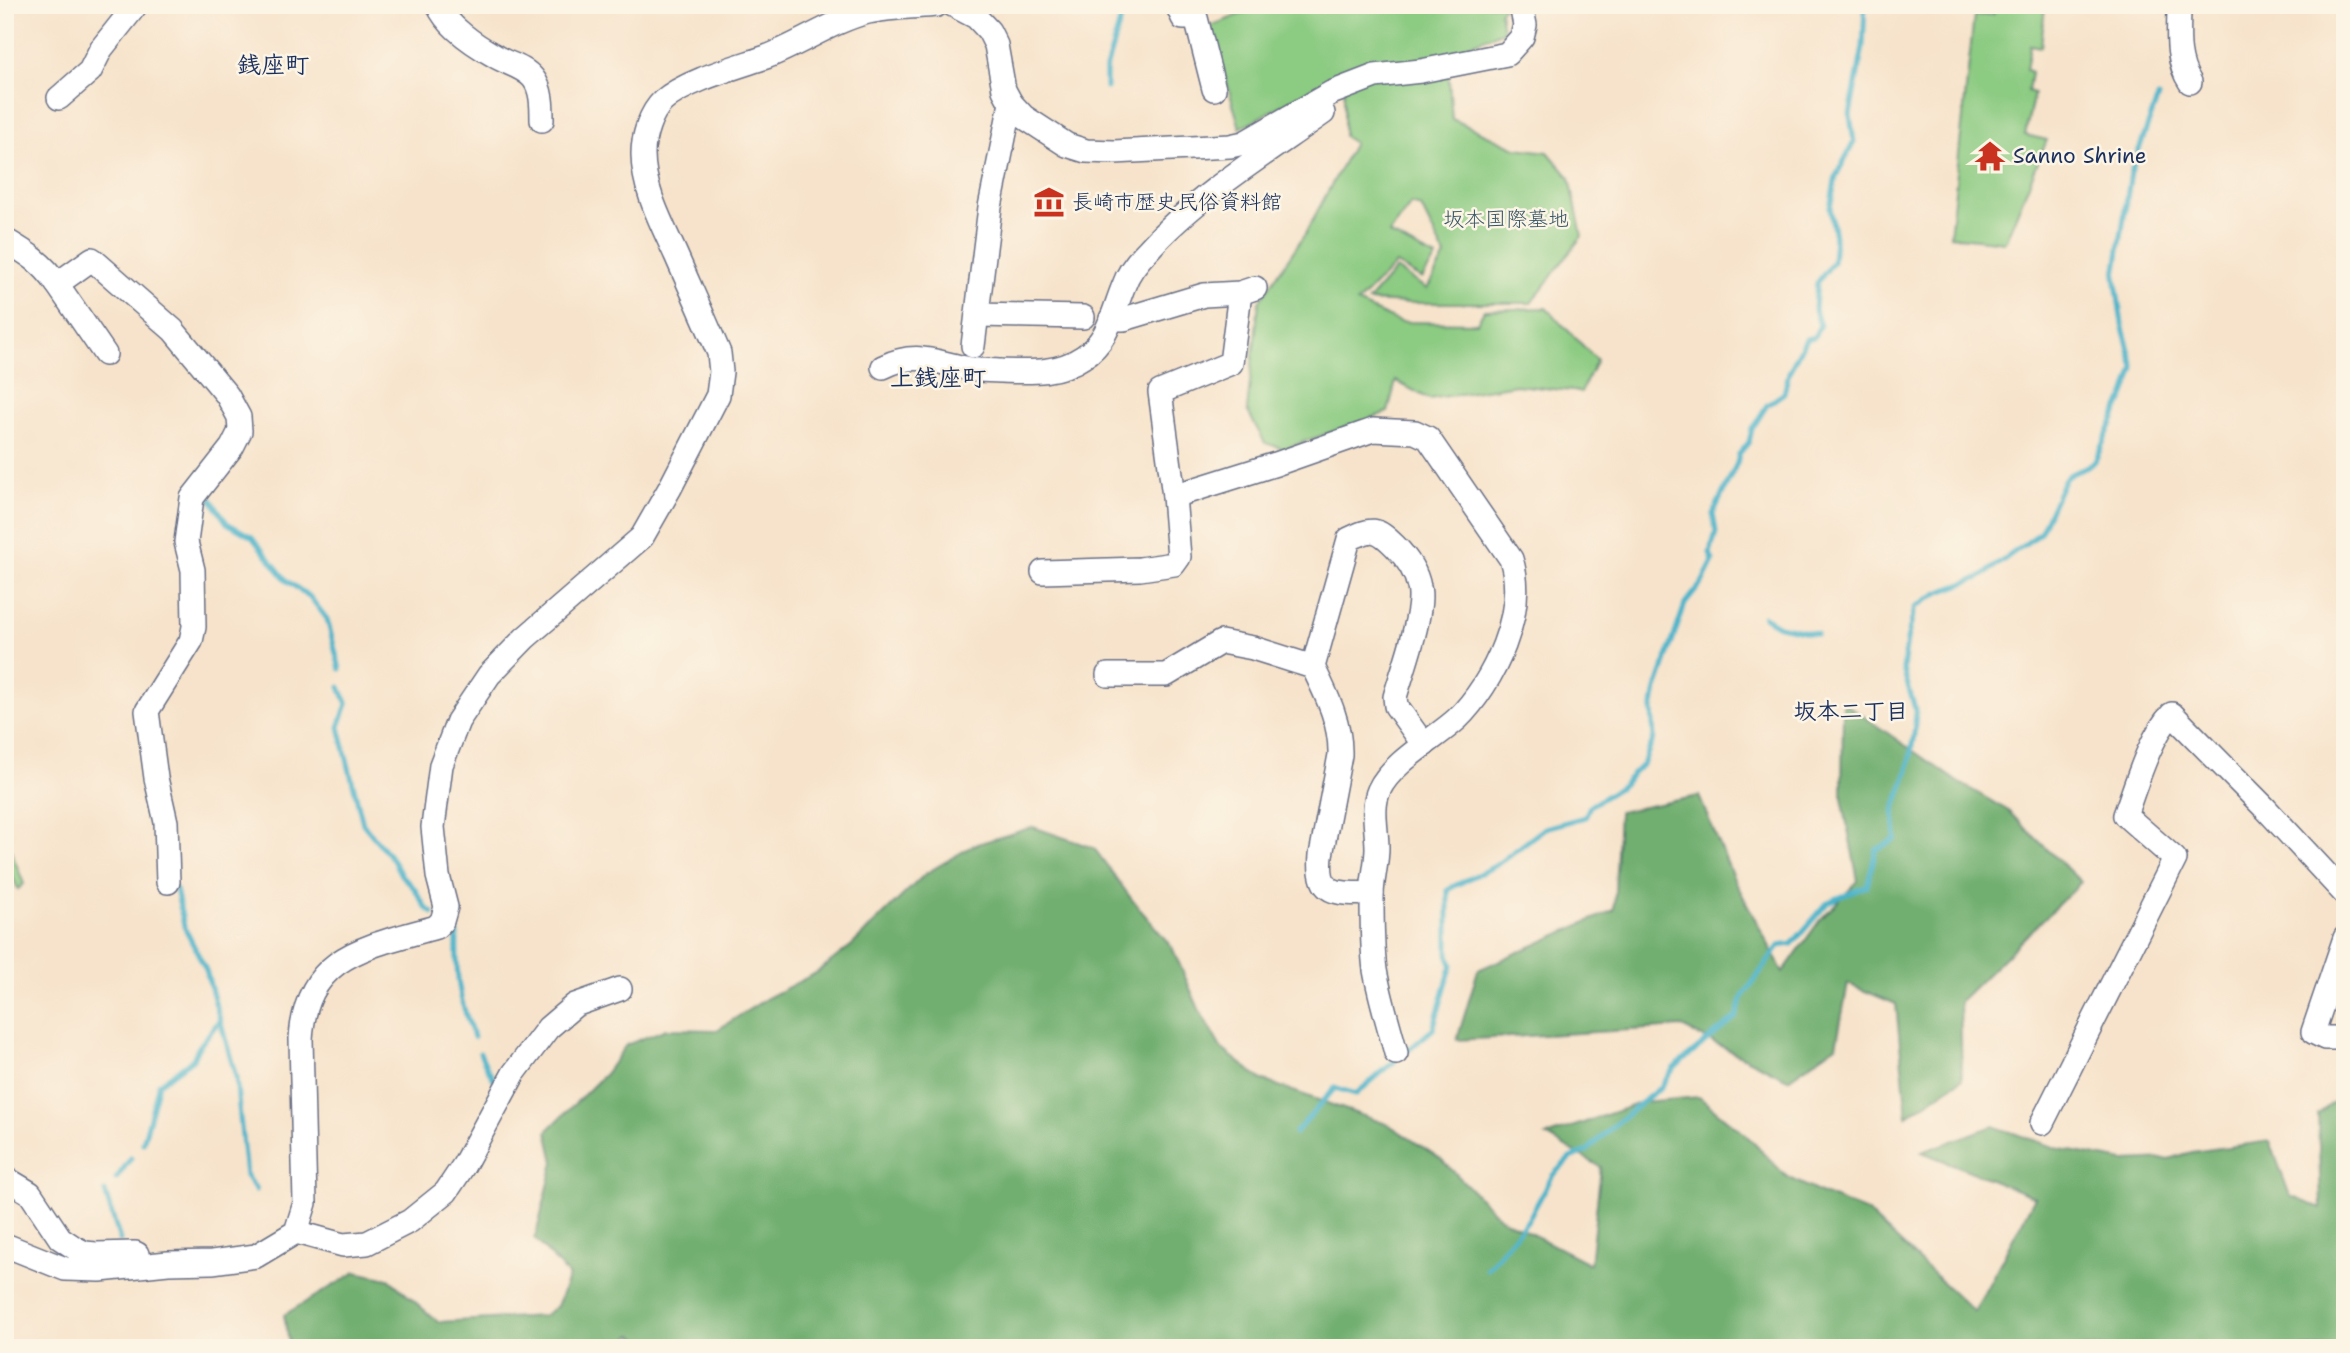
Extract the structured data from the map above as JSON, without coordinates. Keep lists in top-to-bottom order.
{
  "districts": ["銭座町", "上銭座町", "坂本二丁目"],
  "parks": ["坂本国際墓地"],
  "places": {
    "temple": ["Sanno Shrine"],
    "museum": ["長崎市歴史民俗資料館"]
  }
}
